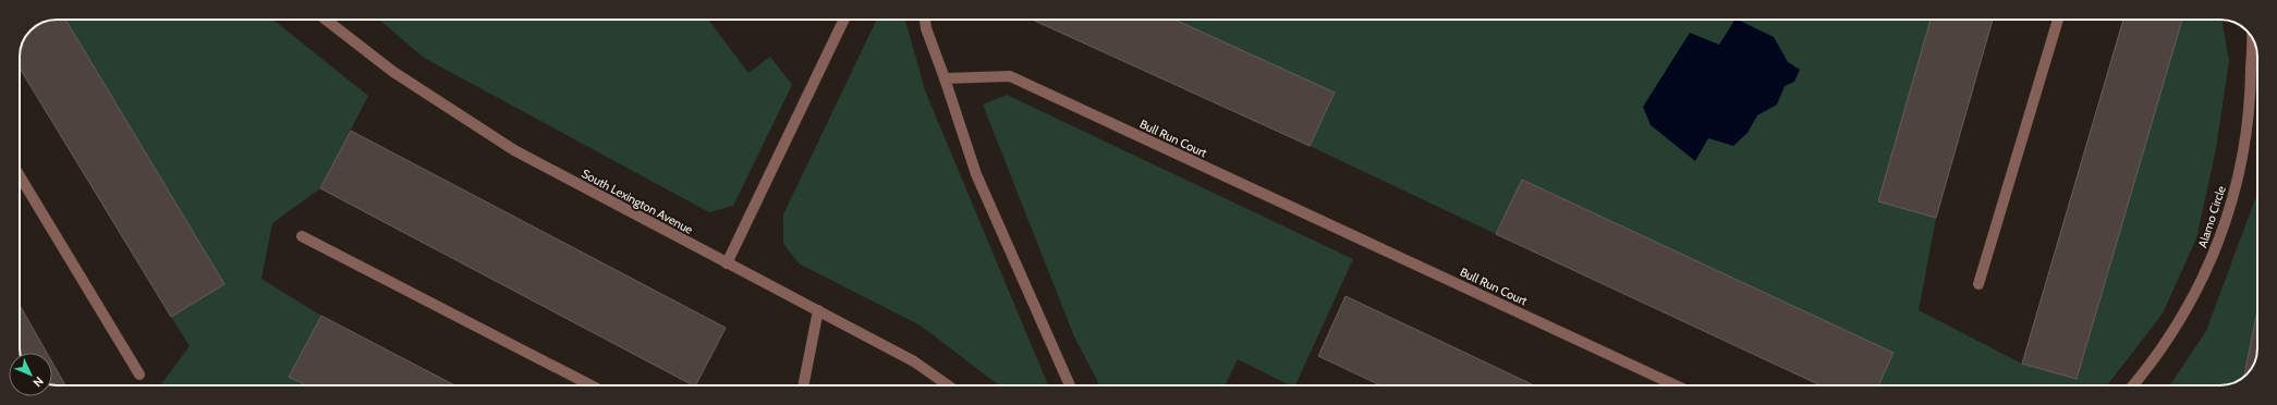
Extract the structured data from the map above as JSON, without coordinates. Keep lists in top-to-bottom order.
{
  "streets": {
    "street": ["Bull Run Court", "South Lexington Avenue", "Alamo Circle"]
  },
  "north": "bottom right"
}
